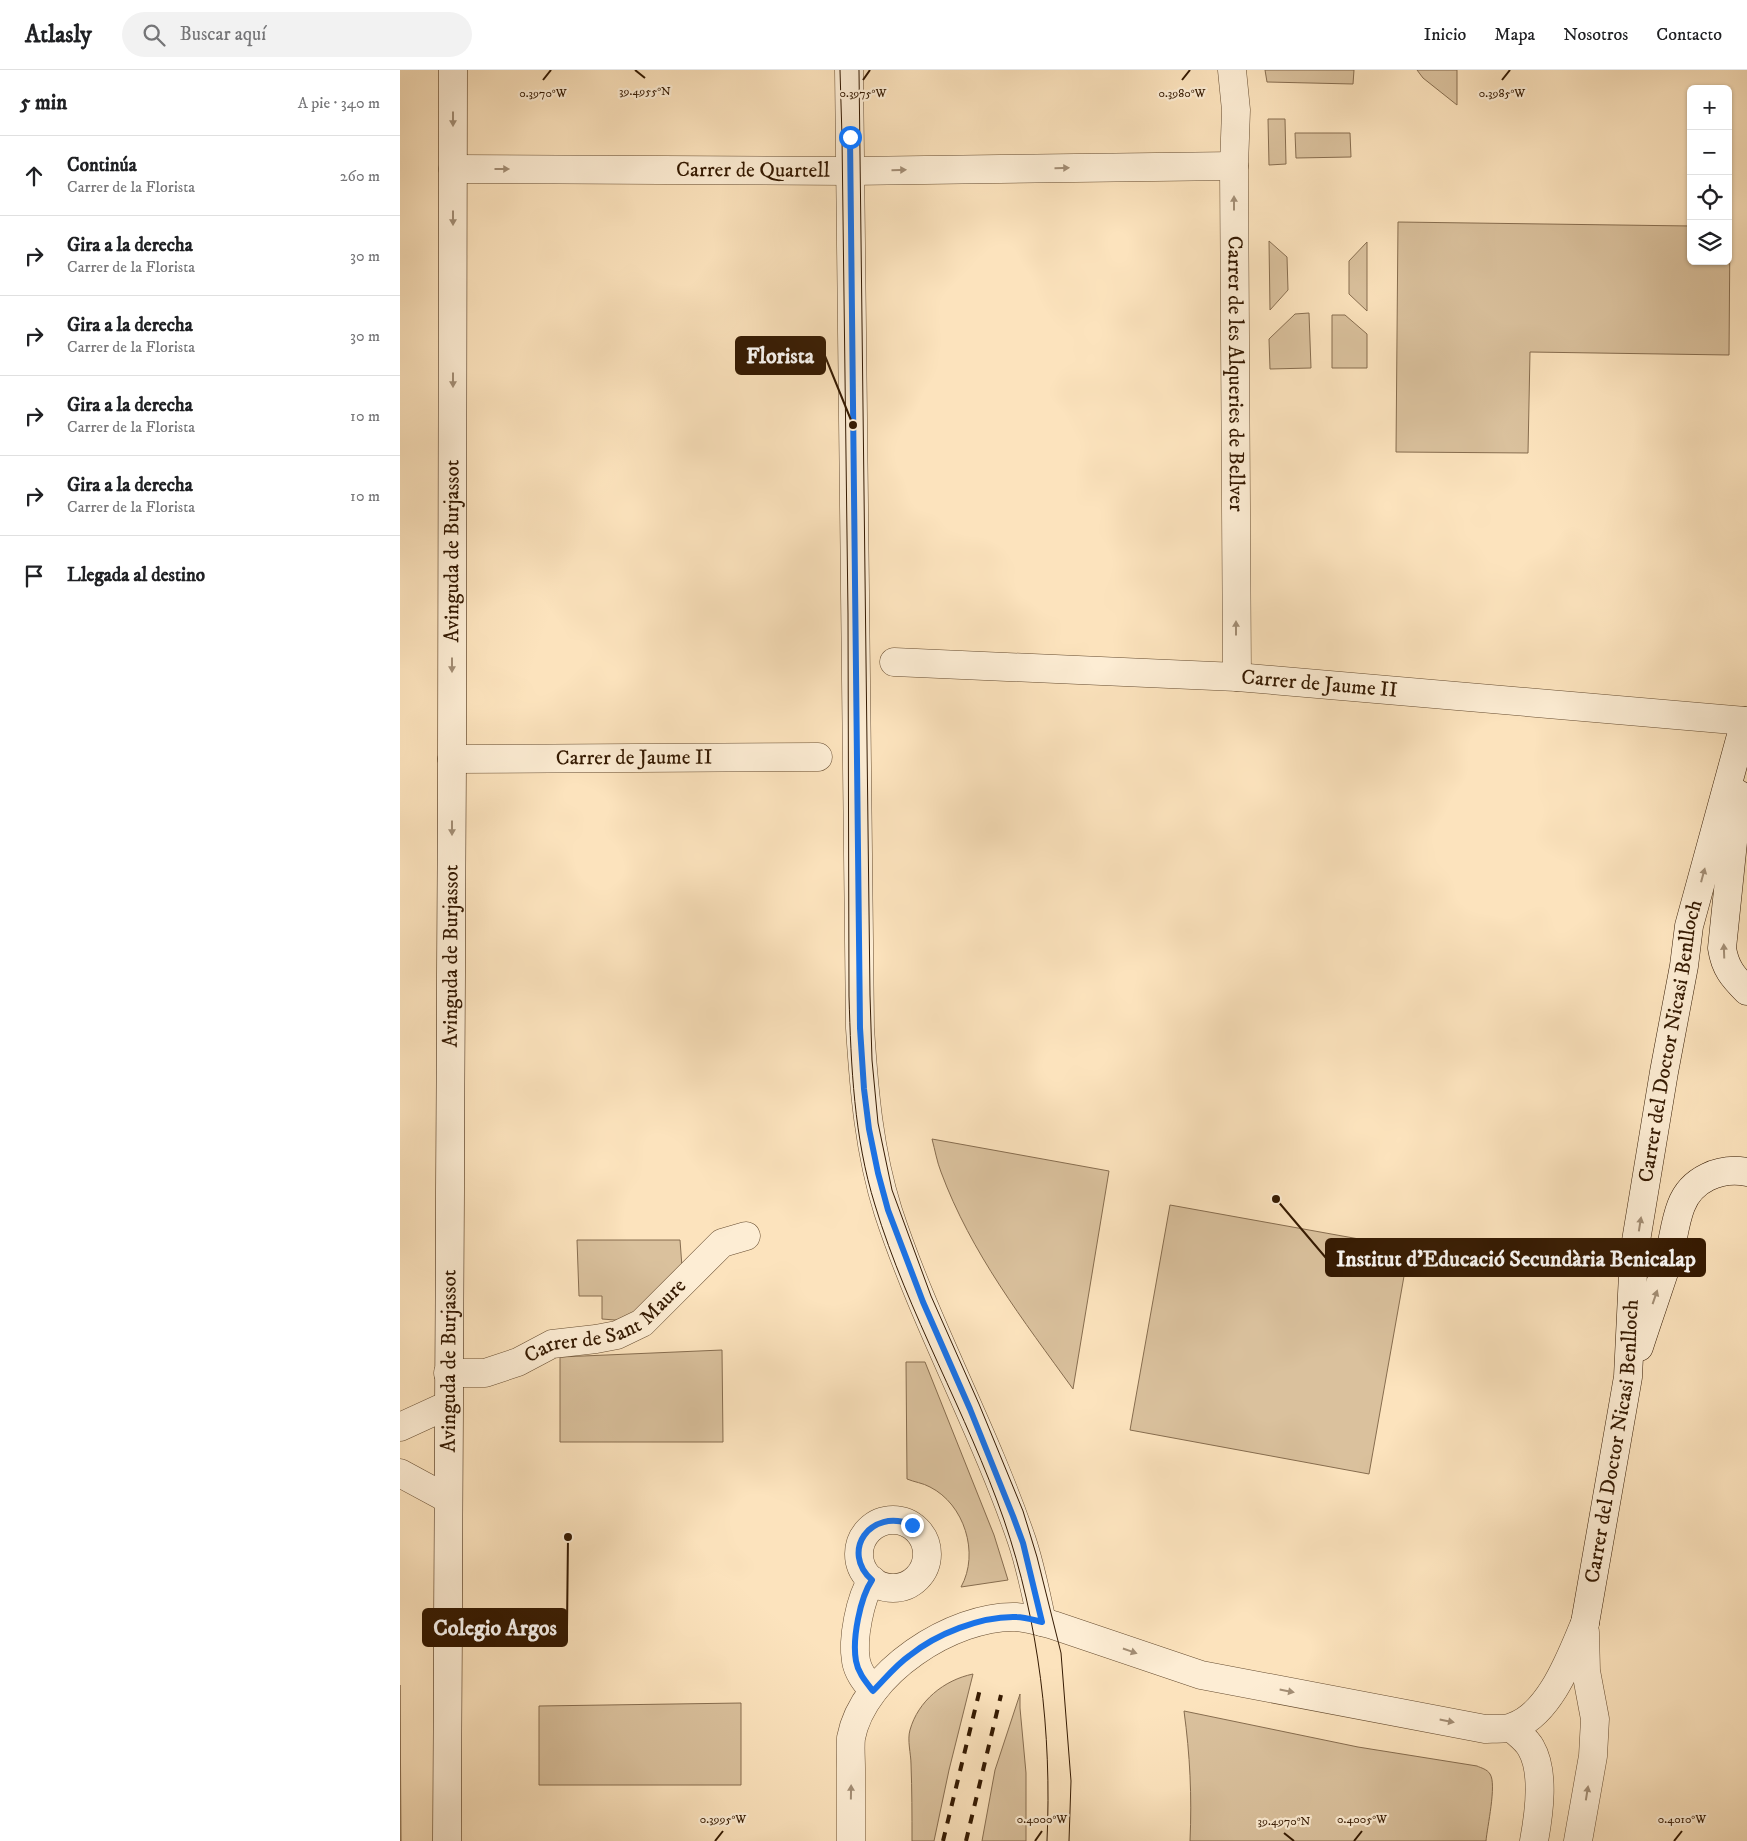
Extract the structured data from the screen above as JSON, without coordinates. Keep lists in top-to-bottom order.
{
  "streets": {
    "street": [
      "Carrer de Quartell",
      "Carrer de les Alqueries de Bellver",
      "Avinguda de Burjassot",
      "Carrer de Jaume II",
      "Carrer del Doctor Nicasi Benlloch",
      "Carrer de Sant Maure"
    ]
  },
  "crossings": [
    ["Carrer de Quartell", "Carrer de les Alqueries de Bellver"],
    ["Carrer de Quartell", "Avinguda de Burjassot"],
    ["Carrer de les Alqueries de Bellver", "Carrer de Jaume II"],
    ["Avinguda de Burjassot", "Carrer de Jaume II"],
    ["Avinguda de Burjassot", "Carrer de Sant Maure"],
    ["Carrer de Jaume II", "Carrer del Doctor Nicasi Benlloch"]
  ],
  "one_way": [
    "Carrer de Quartell",
    "Carrer de les Alqueries de Bellver",
    "Avinguda de Burjassot",
    "Carrer del Doctor Nicasi Benlloch"
  ],
  "places": ["Florista", "Institut d'Educació Secundària Benicalap", "Colegio Argos"],
  "page": {
    "header": "Atlasly",
    "search": "Buscar aquí",
    "nav": [
      "Inicio",
      "Mapa",
      "Nosotros",
      "Contacto"
    ],
    "heading": ["5 min", "A pie · 340 m"],
    "map_buttons": ["+", "−"],
    "list": [
      ["Continúa", "Carrer de la Florista", "260 m"],
      ["Gira a la derecha", "Carrer de la Florista", "30 m"],
      ["Gira a la derecha", "Carrer de la Florista", "30 m"],
      ["Gira a la derecha", "Carrer de la Florista", "10 m"],
      ["Gira a la derecha", "Carrer de la Florista", "10 m"],
      "Llegada al destino"
    ]
  },
  "coordinates": [
    "39.4955°N",
    "0.3970°W",
    "0.3975°W",
    "0.3980°W",
    "0.3985°W",
    "0.3995°W",
    "0.4000°W",
    "0.4005°W",
    "0.4010°W",
    "39.4970°N"
  ]
}
